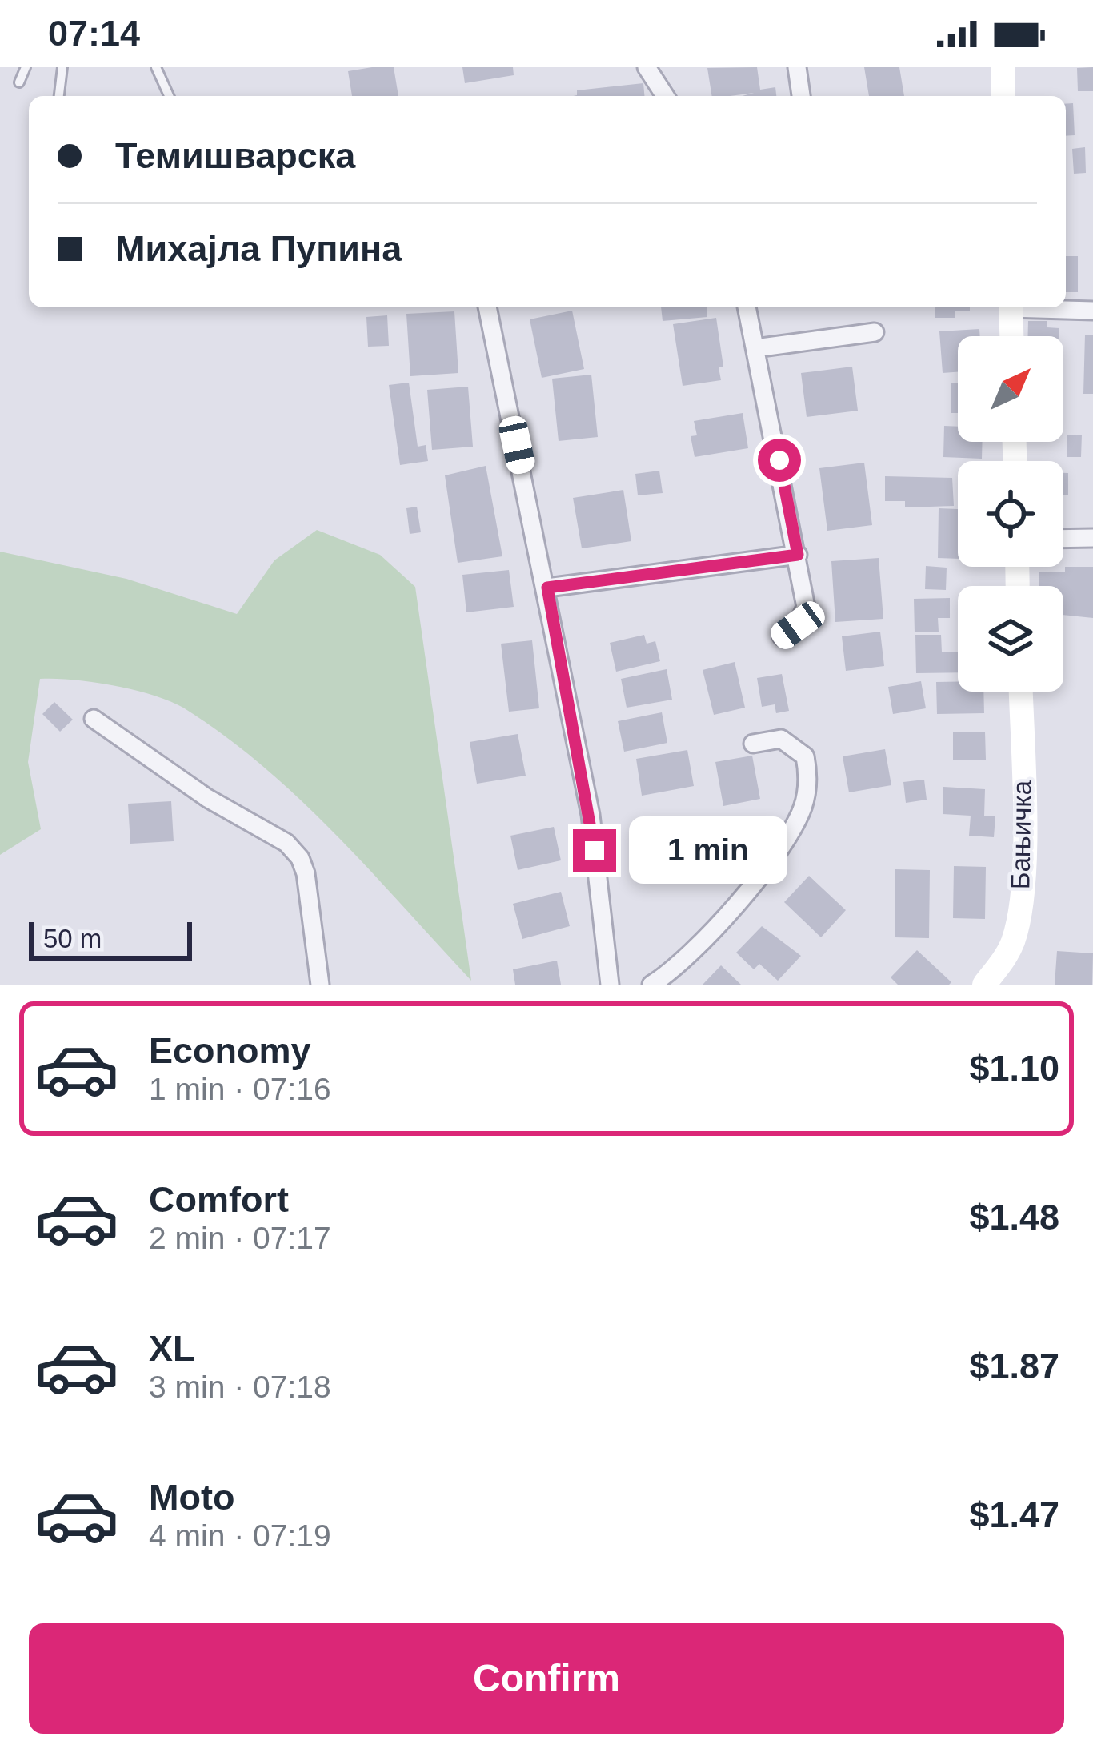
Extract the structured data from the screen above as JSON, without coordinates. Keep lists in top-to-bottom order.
{
  "streets": {
    "street": ["Бањичка"]
  },
  "scale_bar": "50 m",
  "north": "top right",
  "page": {
    "status": "07:14",
    "banner": ["Темишварска", "Михајла Пупина"],
    "bubble": "1 min",
    "scale": "50 m",
    "list": [
      {
        "name": "Economy",
        "note": "1 min · 07:16",
        "value": "$1.10"
      },
      {
        "name": "Comfort",
        "note": "2 min · 07:17",
        "value": "$1.48"
      },
      {
        "name": "XL",
        "note": "3 min · 07:18",
        "value": "$1.87"
      },
      {
        "name": "Moto",
        "note": "4 min · 07:19",
        "value": "$1.47"
      }
    ],
    "buttons": "Confirm"
  }
}
